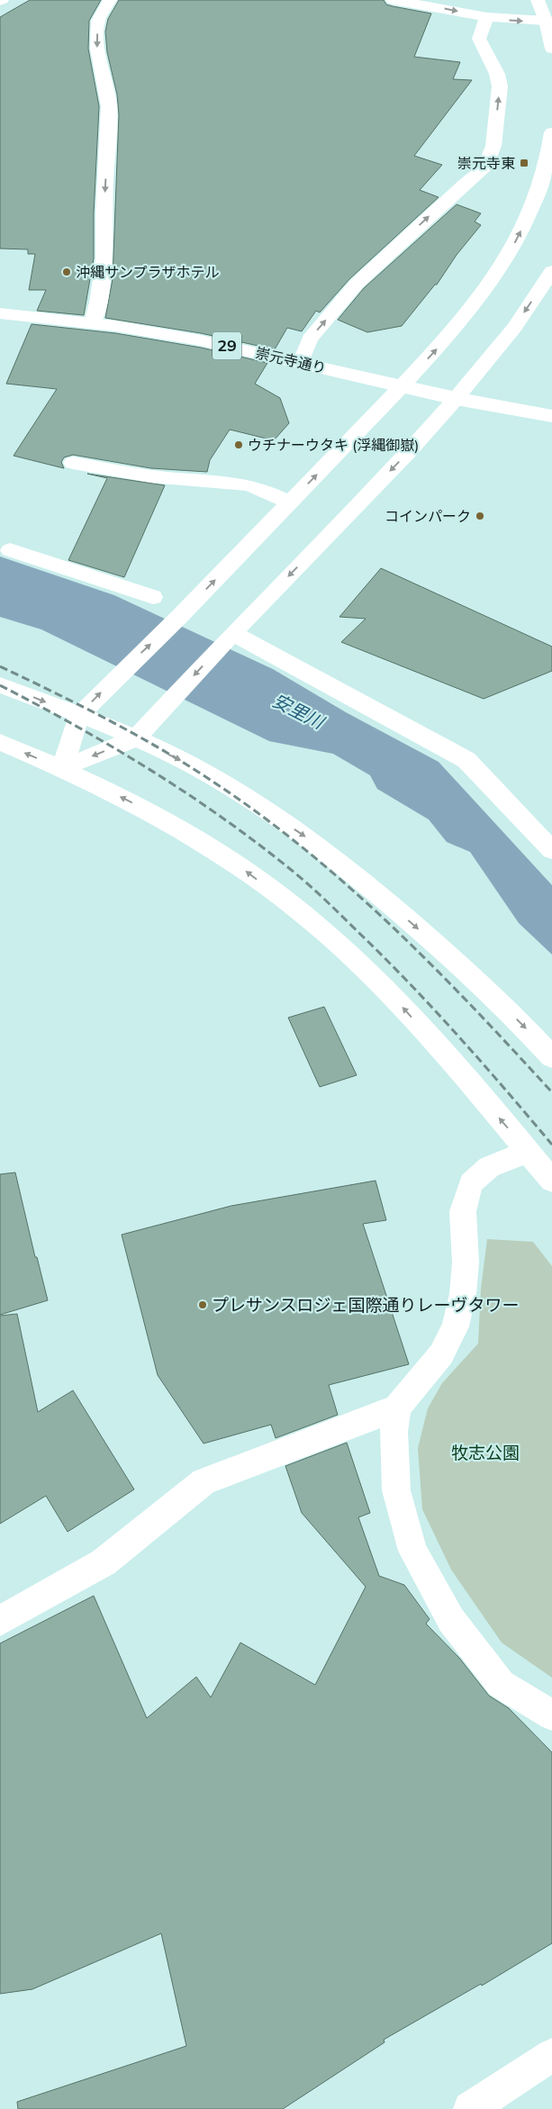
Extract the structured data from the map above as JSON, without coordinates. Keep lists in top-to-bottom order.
{
  "streets": {
    "street": ["29", "崇元寺通り"]
  },
  "water": ["安里川"],
  "parks": ["牧志公園"],
  "places": {
    "transit": ["崇元寺東"],
    "other": [
      "沖縄サンプラザホテル",
      "ウチナーウタキ (浮縄御嶽)",
      "コインパーク",
      "プレサンスロジェ国際通りレーヴタワー"
    ]
  }
}
